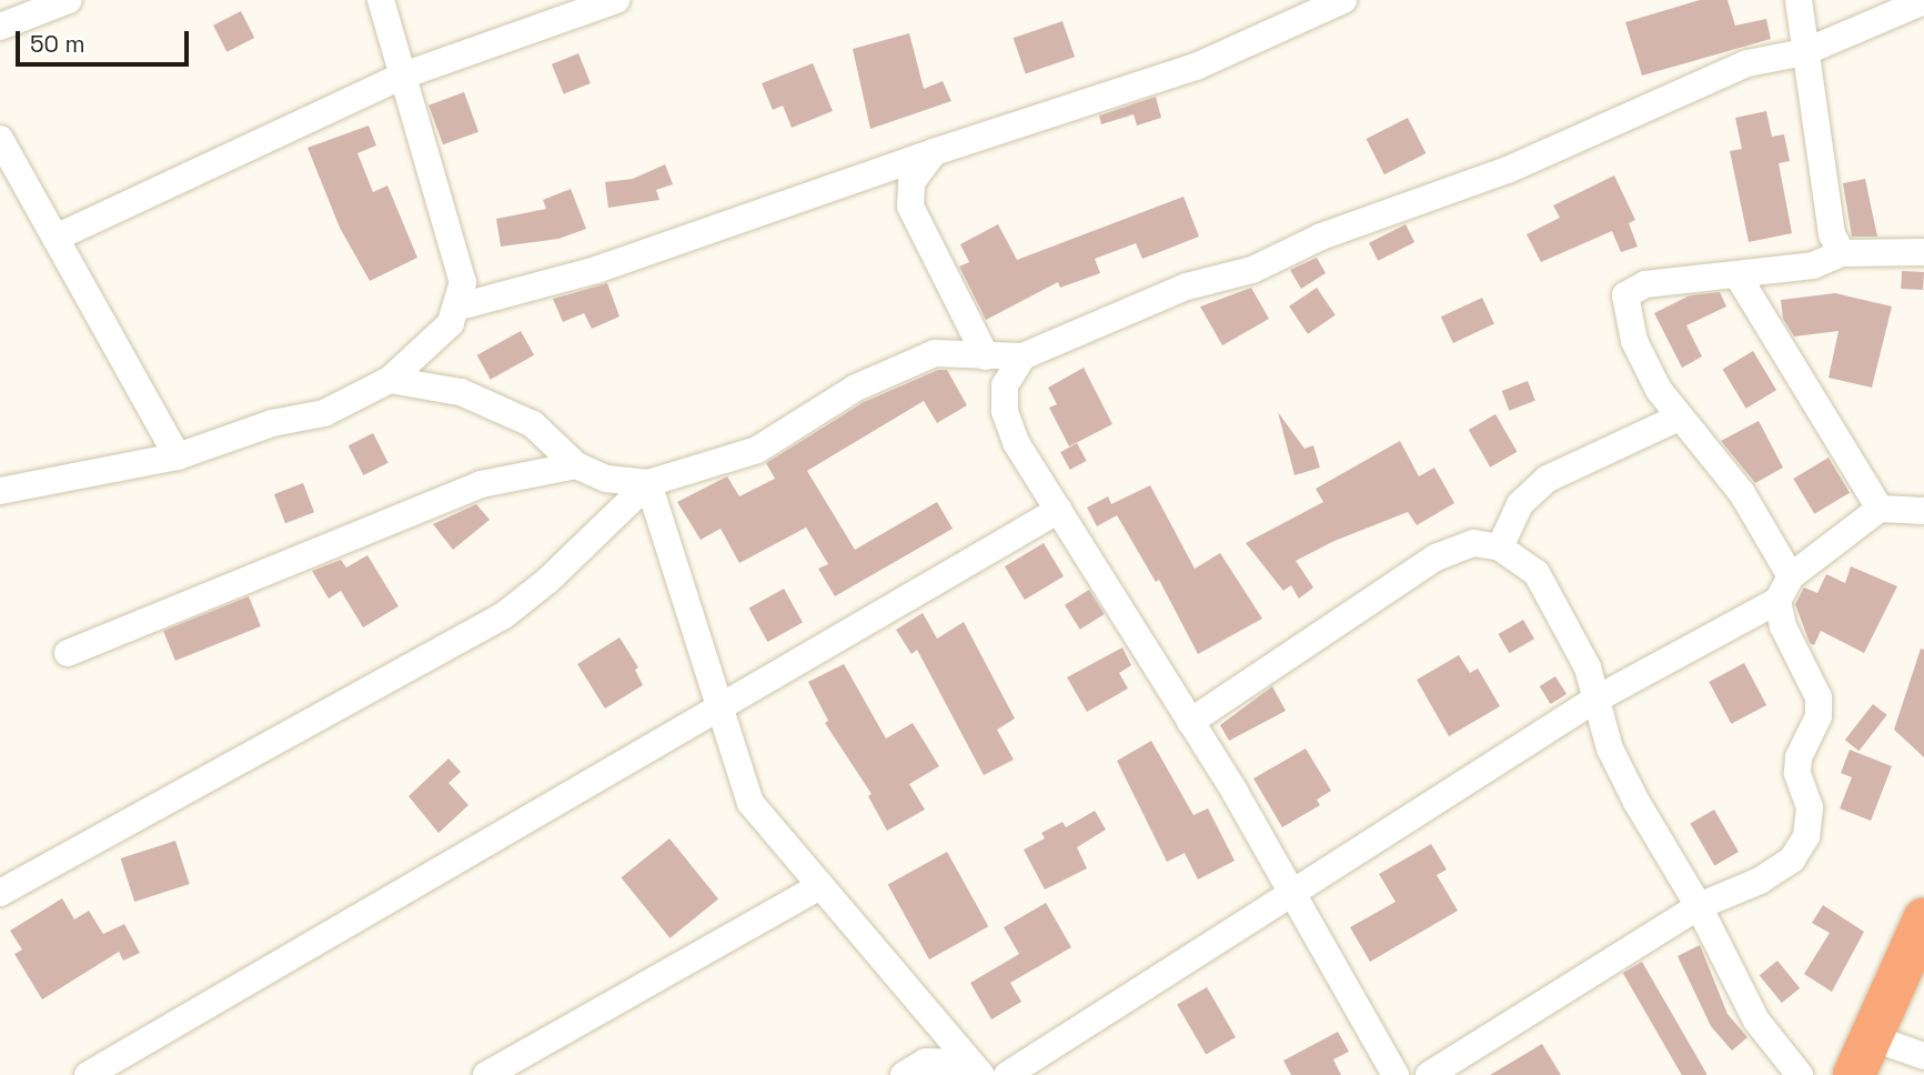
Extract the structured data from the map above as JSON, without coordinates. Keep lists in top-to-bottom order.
{
  "scale_bar": "50 m"
}
